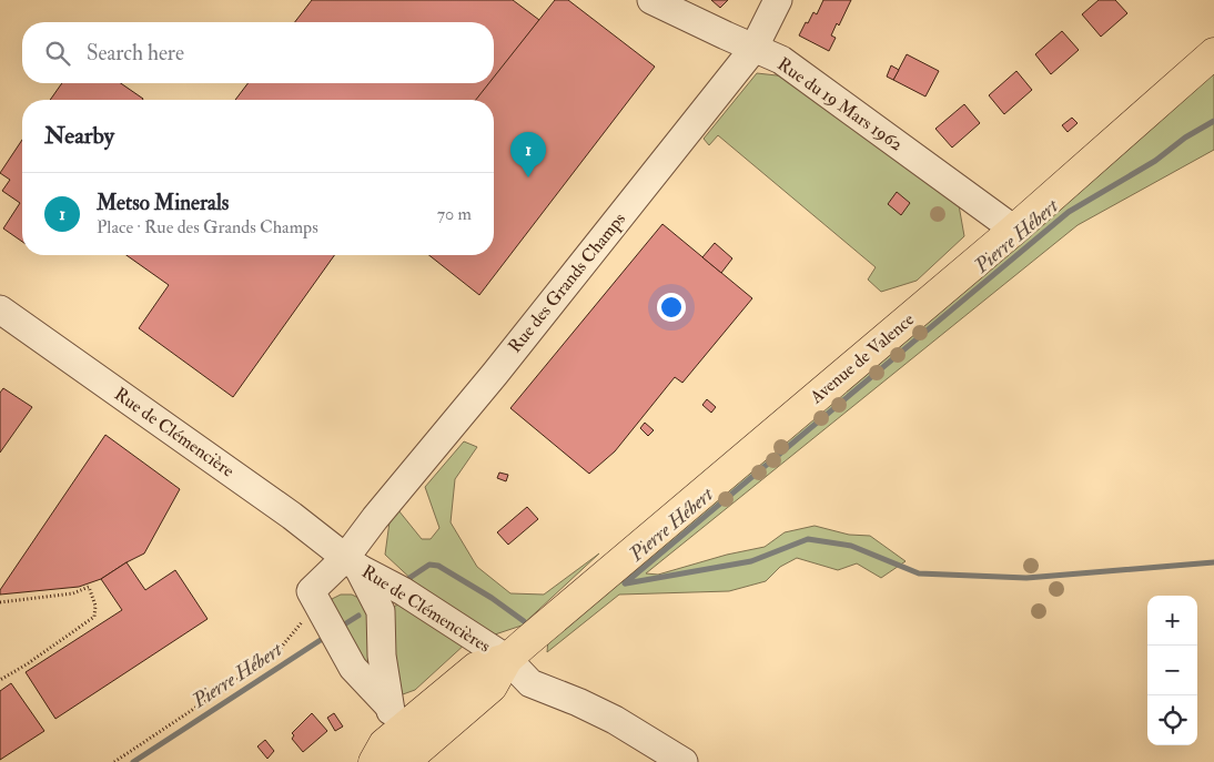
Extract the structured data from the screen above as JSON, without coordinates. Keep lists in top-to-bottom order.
{
  "streets": {
    "main road": ["Avenue de Valence"],
    "street": [
      "Rue du 19 Mars 1962",
      "Rue des Grands Champs",
      "Rue de Clémencière",
      "Rue de Clémencières"
    ]
  },
  "crossings": [
    ["Rue du 19 Mars 1962", "Rue des Grands Champs"],
    ["Rue du 19 Mars 1962", "Avenue de Valence"],
    ["Rue des Grands Champs", "Rue de Clémencière"],
    ["Rue des Grands Champs", "Rue de Clémencières"],
    ["Avenue de Valence", "Rue de Clémencières"],
    ["Rue de Clémencière", "Rue de Clémencières"]
  ],
  "water": ["Pierre Hébert"],
  "page": {
    "search": "Search here",
    "heading": "Nearby",
    "pins": "1",
    "list": [
      {
        "mark": "1",
        "name": "Metso Minerals",
        "note": "Place · Rue des Grands Champs",
        "value": "70 m"
      }
    ],
    "map_buttons": ["+", "−"]
  }
}
